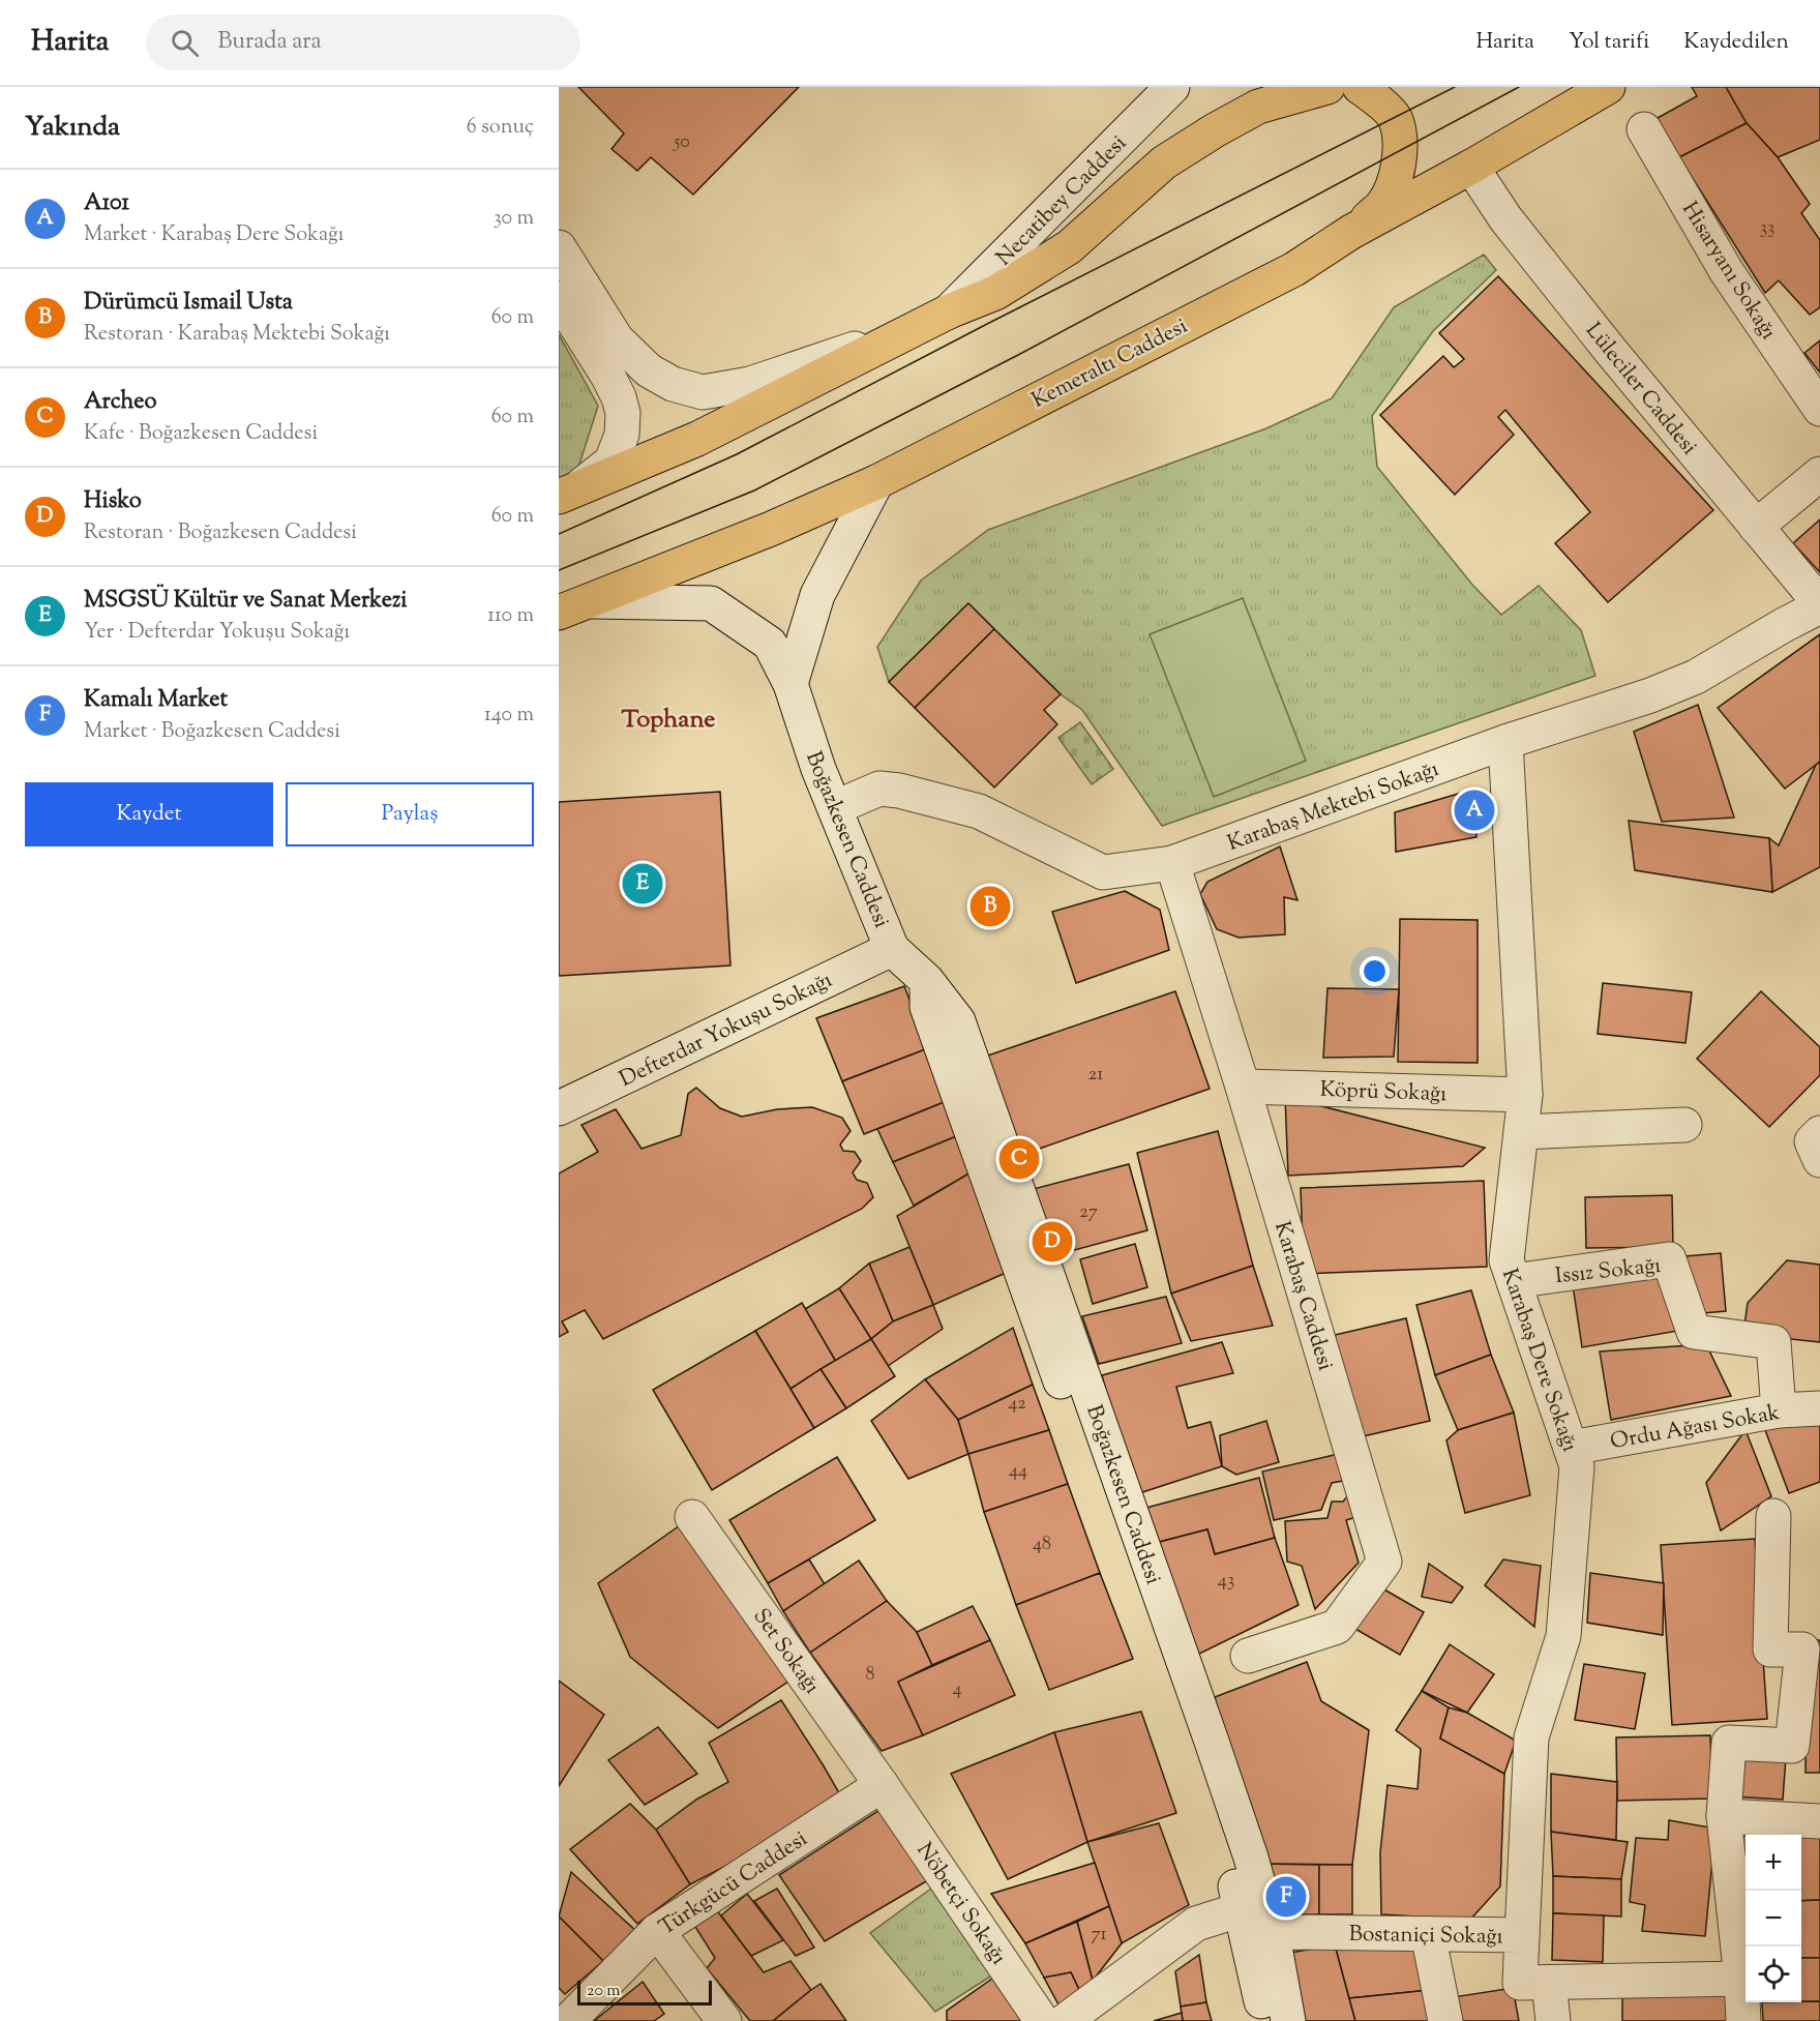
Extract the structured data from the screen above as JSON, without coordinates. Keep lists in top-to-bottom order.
{
  "streets": {
    "main road": ["Kemeraltı Caddesi"],
    "street": [
      "Necatibey Caddesi",
      "Hisaryanı Sokağı",
      "Lüleciler Caddesi",
      "Karabaş Mektebi Sokağı",
      "Boğazkesen Caddesi",
      "Defterdar Yokuşu Sokağı",
      "Köprü Sokağı",
      "Issız Sokağı",
      "Karabaş Caddesi",
      "Karabaş Dere Sokağı",
      "Ordu Ağası Sokak",
      "Set Sokağı",
      "Türkgücü Caddesi",
      "Nöbetçi Sokağı",
      "Bostaniçi Sokağı"
    ]
  },
  "crossings": [
    ["Kemeraltı Caddesi", "Lüleciler Caddesi"],
    ["Kemeraltı Caddesi", "Boğazkesen Caddesi"],
    ["Lüleciler Caddesi", "Karabaş Mektebi Sokağı"],
    ["Karabaş Mektebi Sokağı", "Boğazkesen Caddesi"],
    ["Karabaş Mektebi Sokağı", "Karabaş Caddesi"],
    ["Karabaş Mektebi Sokağı", "Karabaş Dere Sokağı"],
    ["Boğazkesen Caddesi", "Defterdar Yokuşu Sokağı"],
    ["Boğazkesen Caddesi", "Bostaniçi Sokağı"],
    ["Köprü Sokağı", "Karabaş Caddesi"],
    ["Köprü Sokağı", "Karabaş Dere Sokağı"],
    ["Issız Sokağı", "Karabaş Dere Sokağı"],
    ["Issız Sokağı", "Ordu Ağası Sokak"],
    ["Karabaş Dere Sokağı", "Ordu Ağası Sokak"],
    ["Karabaş Dere Sokağı", "Bostaniçi Sokağı"],
    ["Set Sokağı", "Türkgücü Caddesi"],
    ["Set Sokağı", "Nöbetçi Sokağı"],
    ["Türkgücü Caddesi", "Nöbetçi Sokağı"]
  ],
  "districts": ["Tophane"],
  "house_numbers": [
    "50",
    "33",
    "21",
    "27",
    "42",
    "44",
    "48",
    "43",
    "8",
    "4",
    "71"
  ],
  "scale_bar": "20 m",
  "page": {
    "header": "Harita",
    "search": "Burada ara",
    "nav": ["Harita", "Yol tarifi", "Kaydedilen"],
    "heading": ["Yakında", "6 sonuç"],
    "list": [
      {
        "mark": "A",
        "name": "A101",
        "note": "Market · Karabaş Dere Sokağı",
        "value": "30 m"
      },
      {
        "mark": "B",
        "name": "Dürümcü Ismail Usta",
        "note": "Restoran · Karabaş Mektebi Sokağı",
        "value": "60 m"
      },
      {
        "mark": "C",
        "name": "Archeo",
        "note": "Kafe · Boğazkesen Caddesi",
        "value": "60 m"
      },
      {
        "mark": "D",
        "name": "Hisko",
        "note": "Restoran · Boğazkesen Caddesi",
        "value": "60 m"
      },
      {
        "mark": "E",
        "name": "MSGSÜ Kültür ve Sanat Merkezi",
        "note": "Yer · Defterdar Yokuşu Sokağı",
        "value": "110 m"
      },
      {
        "mark": "F",
        "name": "Kamalı Market",
        "note": "Market · Boğazkesen Caddesi",
        "value": "140 m"
      }
    ],
    "buttons": ["Kaydet", "Paylaş"],
    "pins": [
      "A",
      "E",
      "B",
      "C",
      "D",
      "F"
    ],
    "map_buttons": ["+", "−"],
    "scale": "20 m"
  }
}
